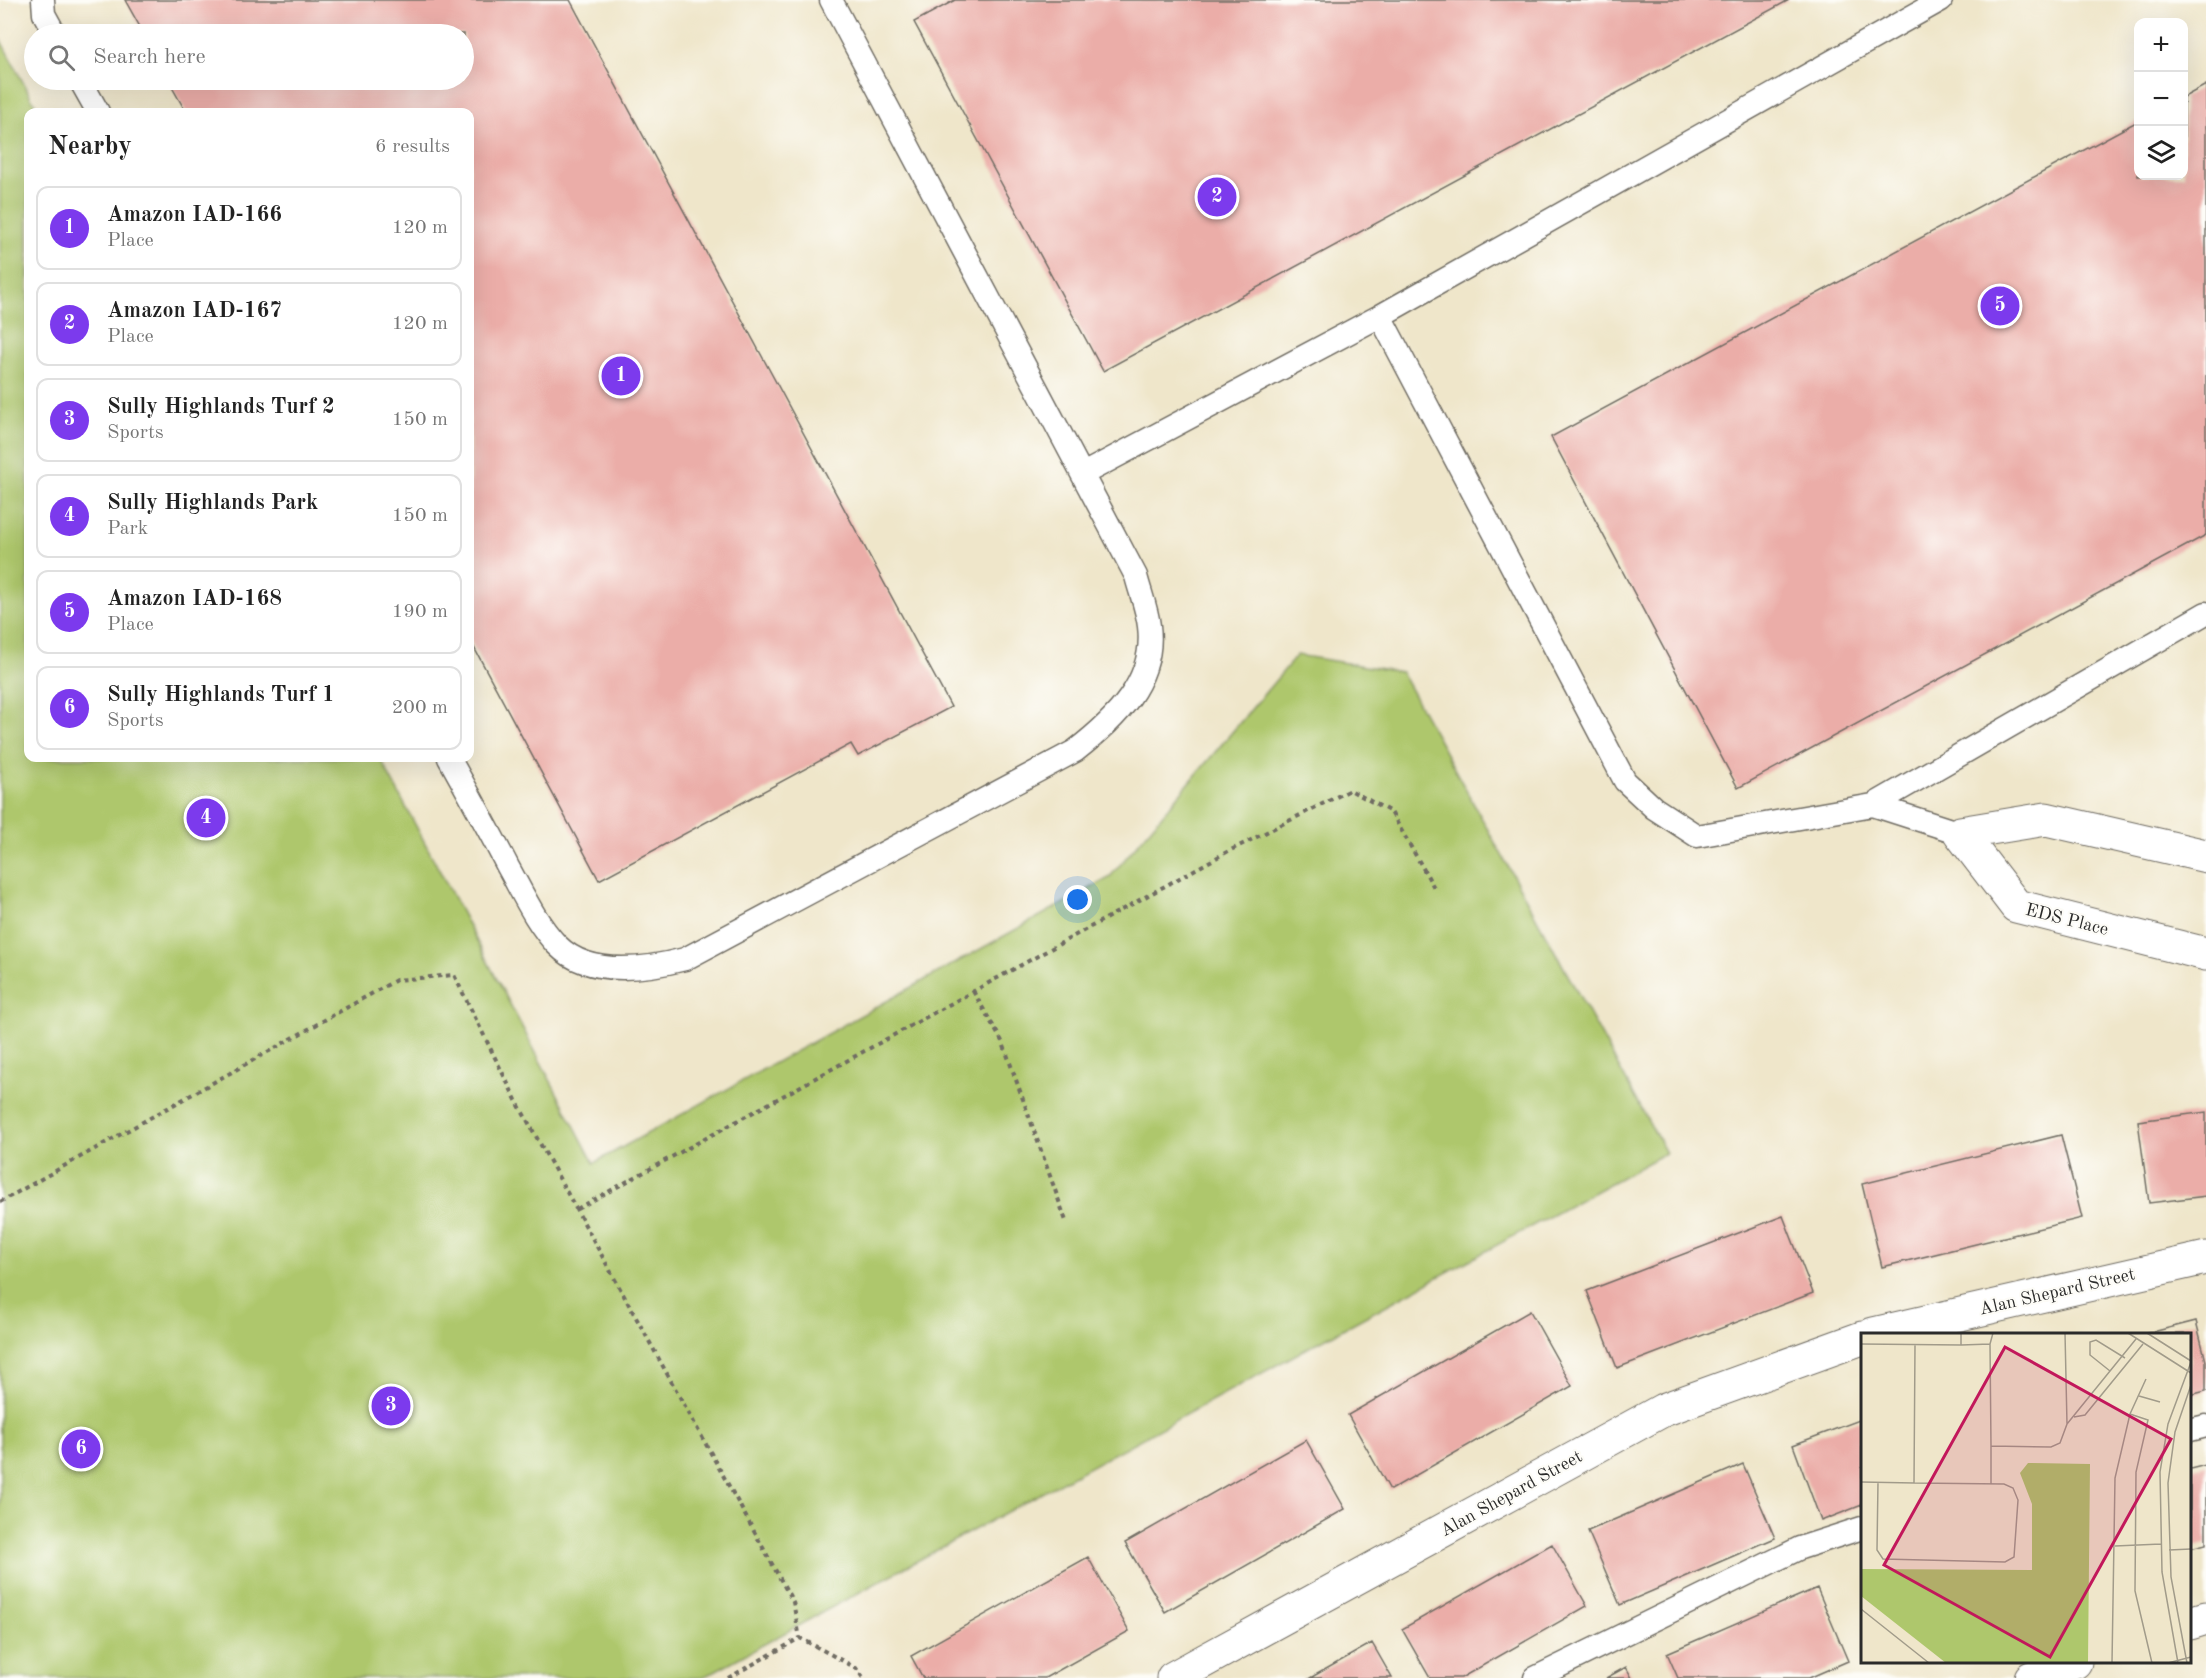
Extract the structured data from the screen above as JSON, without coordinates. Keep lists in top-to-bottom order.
{
  "streets": {
    "street": ["EDS Place", "Alan Shepard Street"]
  },
  "page": {
    "map_buttons": ["+", "−"],
    "search": "Search here",
    "heading": ["Nearby", "6 results"],
    "pins": [
      "2",
      "5",
      "1",
      "4",
      "3",
      "6"
    ],
    "list": [
      {
        "mark": "1",
        "name": "Amazon IAD-166",
        "note": "Place",
        "value": "120 m"
      },
      {
        "mark": "2",
        "name": "Amazon IAD-167",
        "note": "Place",
        "value": "120 m"
      },
      {
        "mark": "3",
        "name": "Sully Highlands Turf 2",
        "note": "Sports",
        "value": "150 m"
      },
      {
        "mark": "4",
        "name": "Sully Highlands Park",
        "note": "Park",
        "value": "150 m"
      },
      {
        "mark": "5",
        "name": "Amazon IAD-168",
        "note": "Place",
        "value": "190 m"
      },
      {
        "mark": "6",
        "name": "Sully Highlands Turf 1",
        "note": "Sports",
        "value": "200 m"
      }
    ]
  }
}
